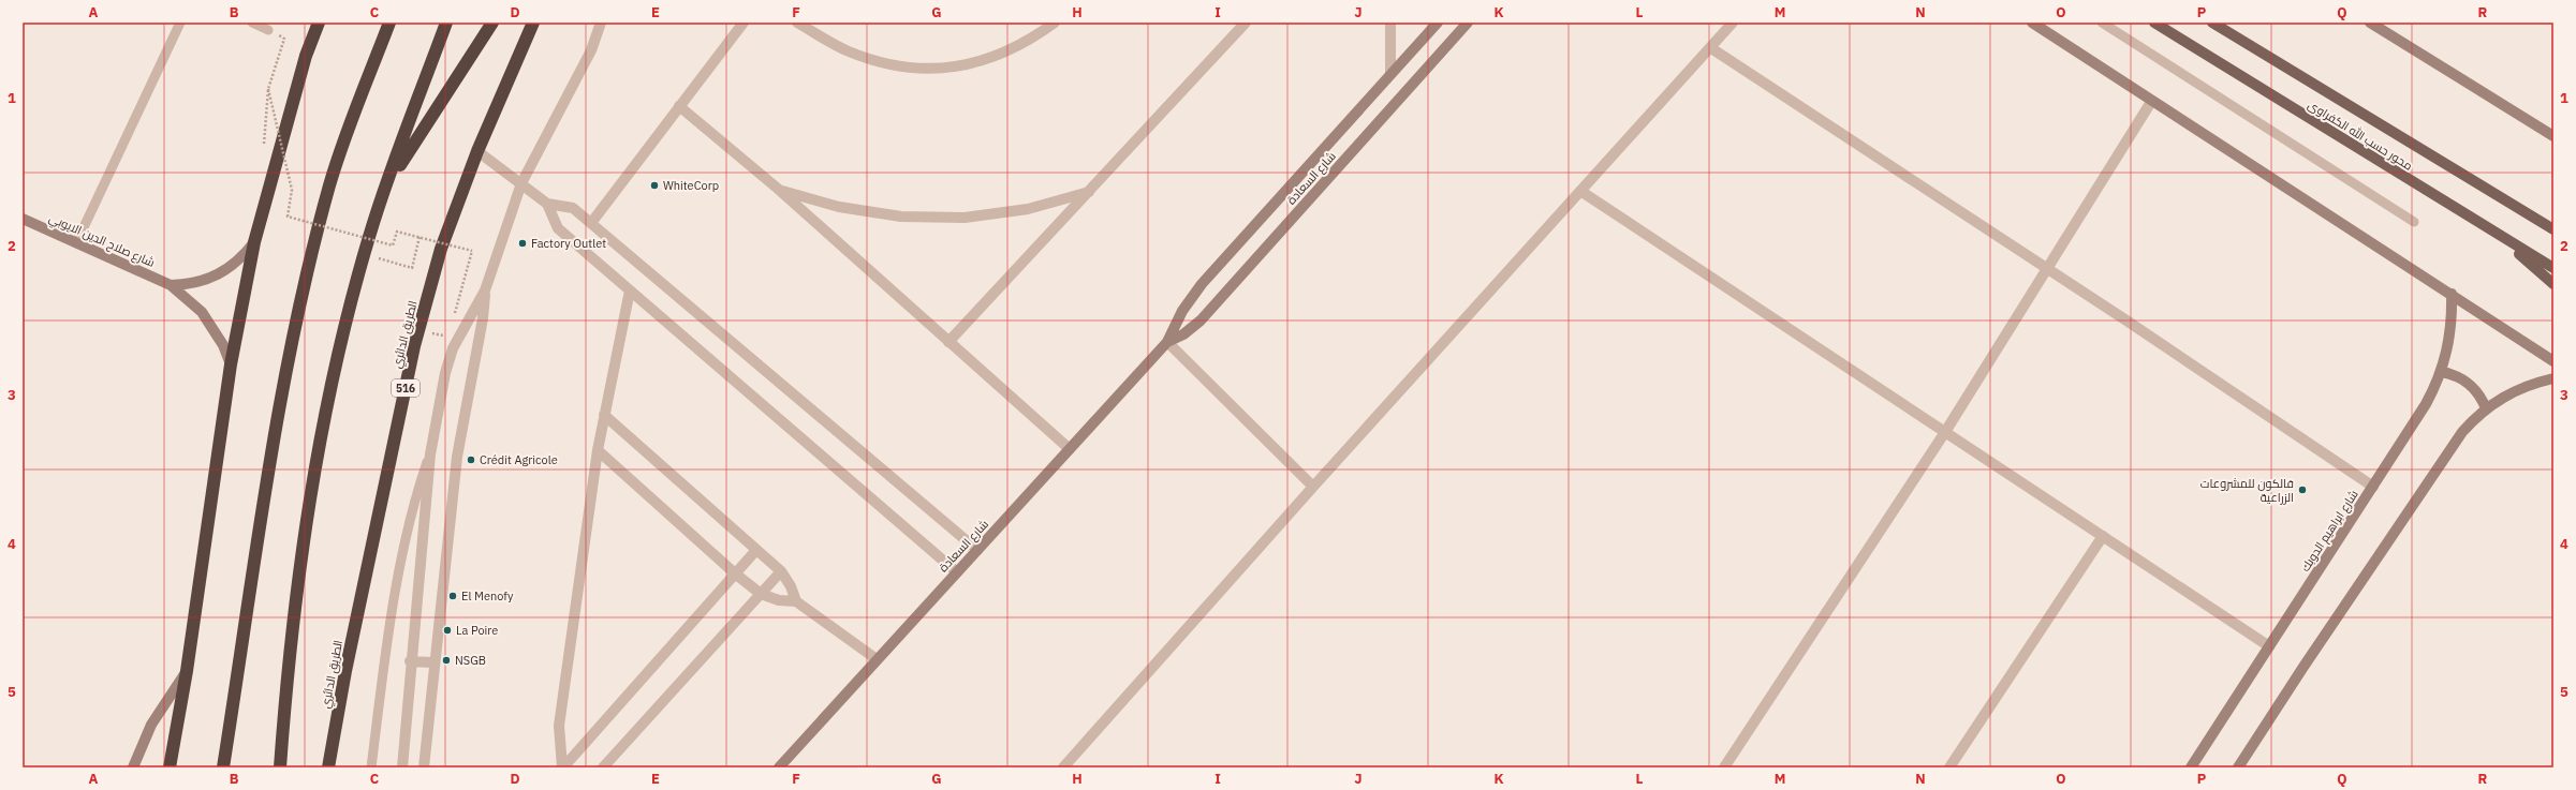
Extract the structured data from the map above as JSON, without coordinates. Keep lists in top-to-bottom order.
{
  "streets": {
    "highway": ["الطريق الدائري", "516"],
    "main road": ["محور حسب الله الكفراوى"],
    "street": ["شارع السعادة", "شارع صلاح الدين الايوبي", "شارع ابراهيم الدوبك"]
  },
  "places": [
    "WhiteCorp",
    "Factory Outlet",
    "Crédit Agricole",
    "فالكون للمشروعات الزراعية",
    "El Menofy",
    "La Poire",
    "NSGB"
  ],
  "grid": {
    "columns": [
      "A",
      "B",
      "C",
      "D",
      "E",
      "F",
      "G",
      "H",
      "I",
      "J",
      "K",
      "L",
      "M",
      "N",
      "O",
      "P",
      "Q",
      "R"
    ],
    "rows": [
      "1",
      "2",
      "3",
      "4",
      "5"
    ]
  }
}
